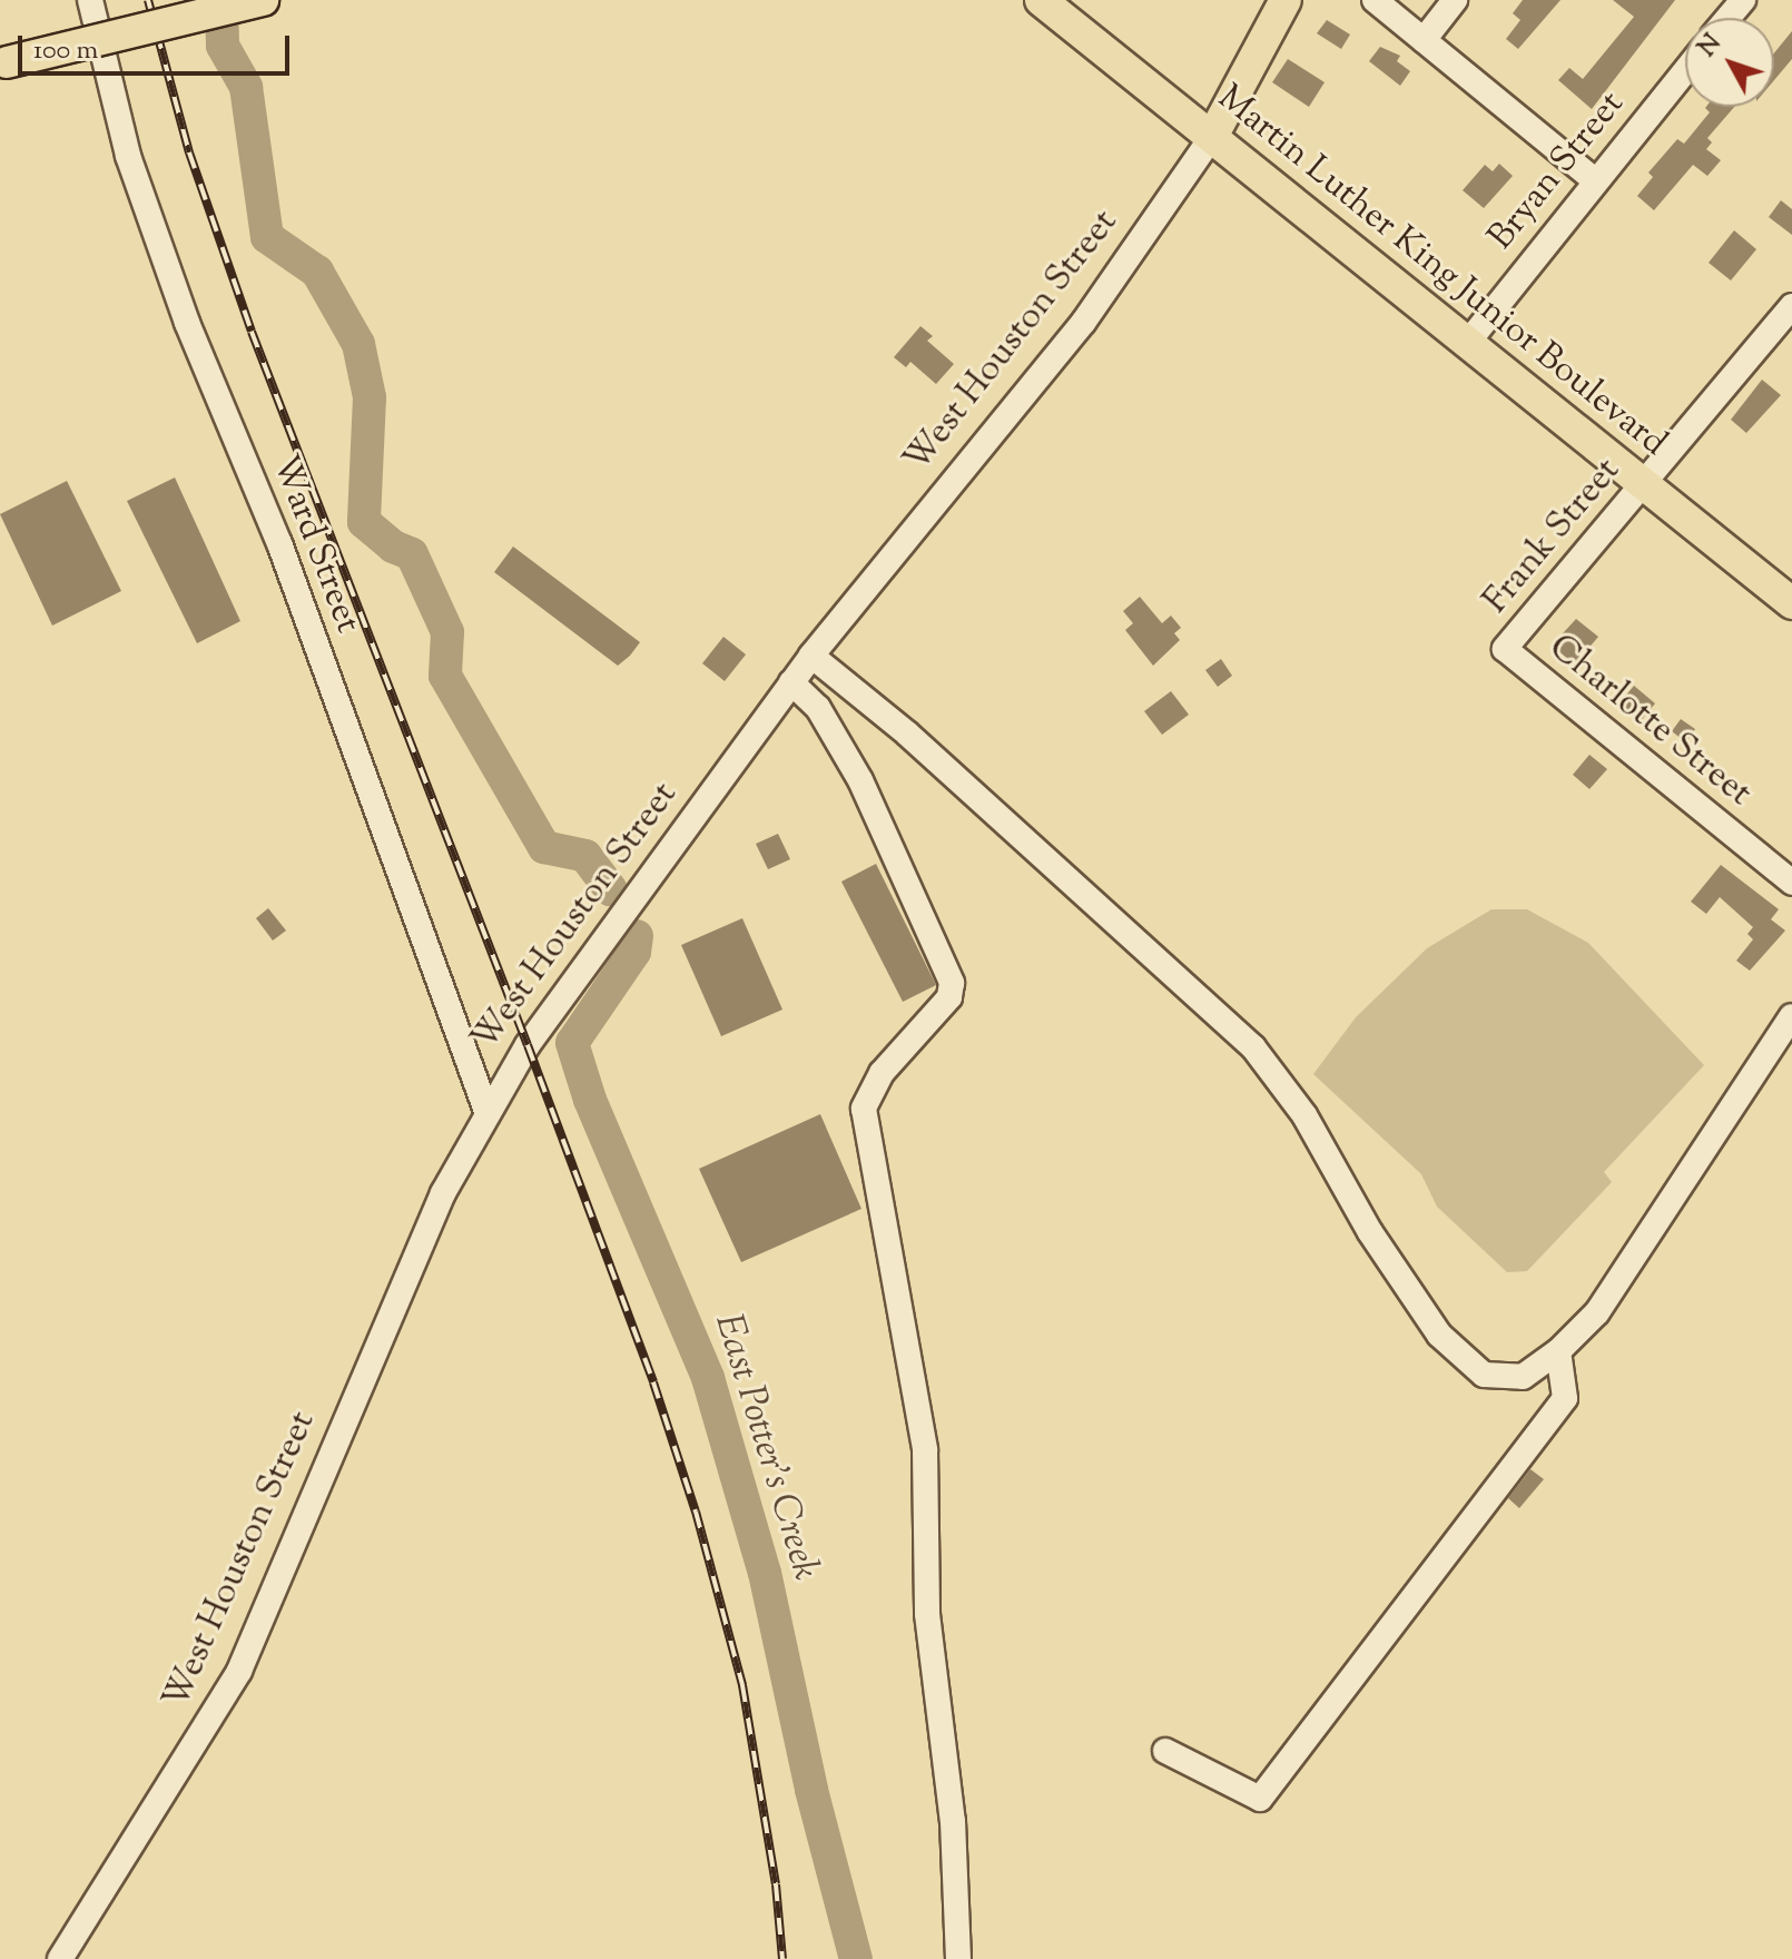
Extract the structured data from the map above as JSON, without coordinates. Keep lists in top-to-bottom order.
{
  "streets": {
    "main road": ["Martin Luther King Junior Boulevard", "West Houston Street"],
    "street": [
      "Bryan Street",
      "Frank Street",
      "Ward Street",
      "Charlotte Street"
    ]
  },
  "crossings": [
    ["Bryan Street", "Martin Luther King Junior Boulevard"],
    ["Martin Luther King Junior Boulevard", "West Houston Street"],
    ["Martin Luther King Junior Boulevard", "Frank Street"],
    ["West Houston Street", "Ward Street"],
    ["Frank Street", "Charlotte Street"]
  ],
  "water": ["East Potter's Creek"],
  "scale_bar": "100 m",
  "north": "top left"
}
